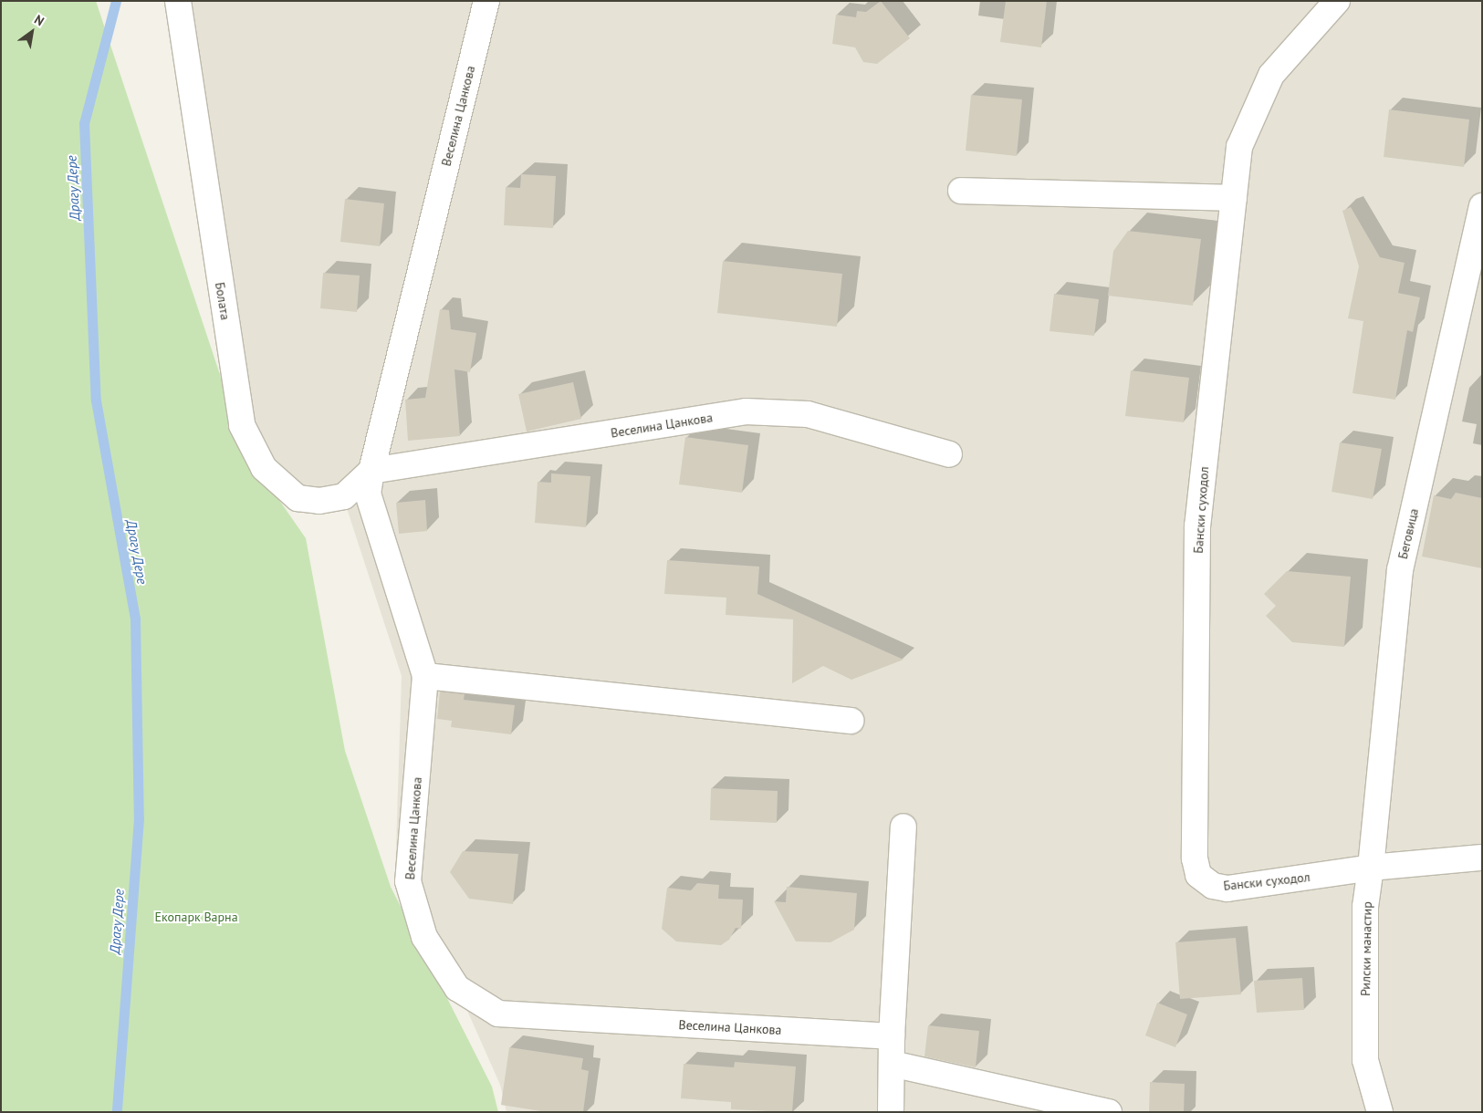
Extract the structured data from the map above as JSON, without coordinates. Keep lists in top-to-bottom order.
{
  "streets": {
    "street": [
      "Веселина Цанкова",
      "Болата",
      "Бански суходол",
      "Беговица",
      "Рилски манастир"
    ]
  },
  "crossings": [
    ["Веселина Цанкова", "Болата"],
    ["Бански суходол", "Беговица"],
    ["Бански суходол", "Рилски манастир"],
    ["Беговица", "Рилски манастир"]
  ],
  "water": ["Драгу Дере"],
  "parks": ["Екопарк Варна"],
  "north": "top right"
}
